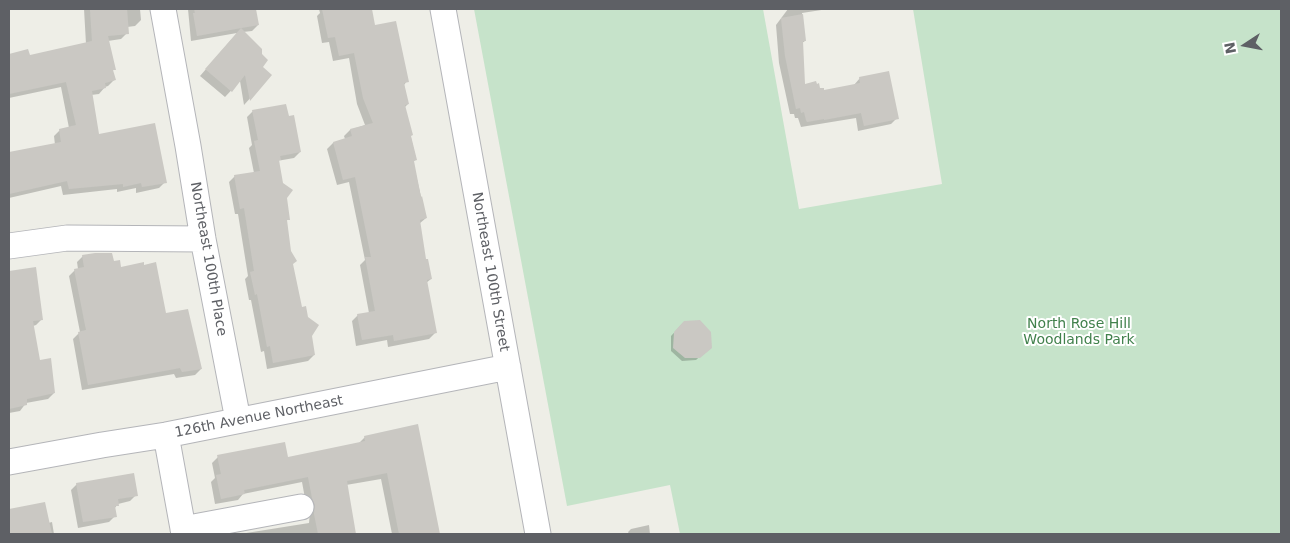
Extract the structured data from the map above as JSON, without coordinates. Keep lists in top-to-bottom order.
{
  "streets": {
    "street": ["Northeast 100th Place", "Northeast 100th Street", "126th Avenue Northeast"]
  },
  "crossings": [
    ["Northeast 100th Place", "126th Avenue Northeast"],
    ["Northeast 100th Street", "126th Avenue Northeast"]
  ],
  "parks": ["North Rose Hill Woodlands Park"],
  "north": "left"
}
